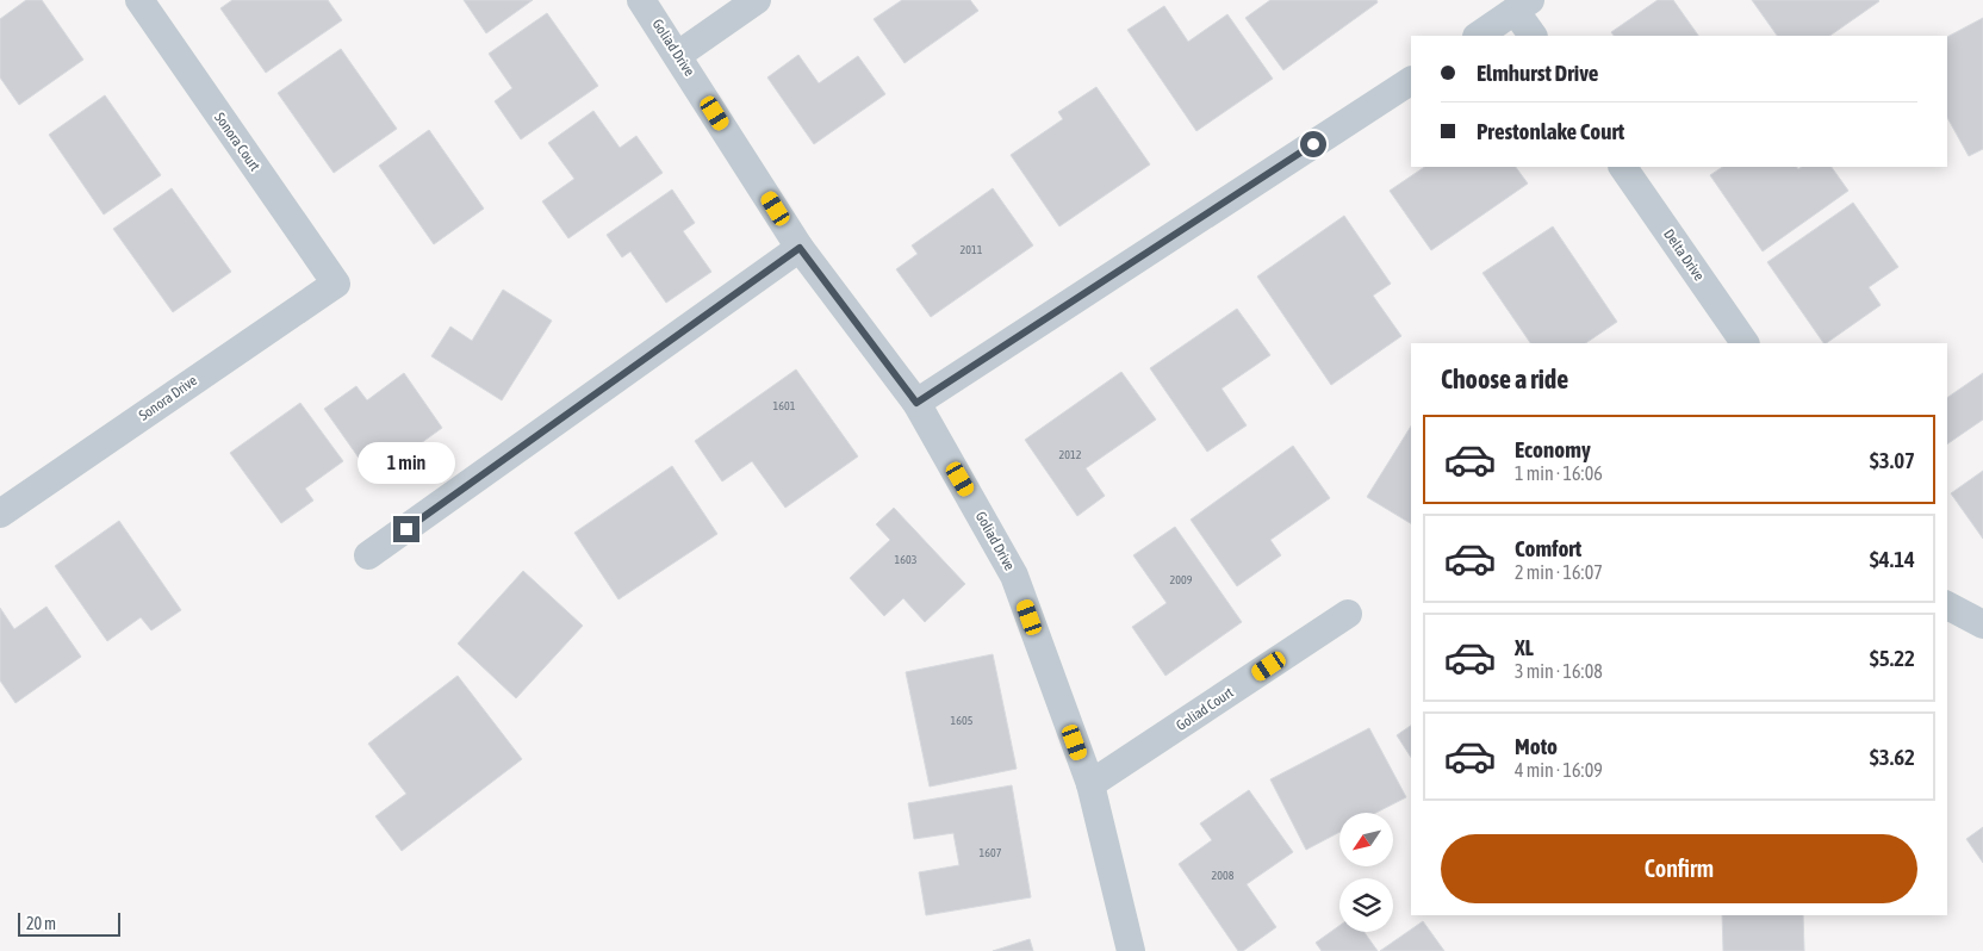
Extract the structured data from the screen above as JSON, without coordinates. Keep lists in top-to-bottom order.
{
  "streets": {
    "street": [
      "Goliad Drive",
      "Sonora Court",
      "Delta Drive",
      "Sonora Drive",
      "Goliad Court"
    ]
  },
  "crossings": [
    ["Goliad Drive", "Goliad Court"],
    ["Sonora Court", "Sonora Drive"]
  ],
  "house_numbers": [
    "2011",
    "1601",
    "2012",
    "1603",
    "2009",
    "1605",
    "1607",
    "2008"
  ],
  "scale_bar": "20 m",
  "north": "bottom left",
  "page": {
    "banner": ["Elmhurst Drive", "Prestonlake Court"],
    "heading": "Choose a ride",
    "list": [
      {
        "name": "Economy",
        "note": "1 min · 16:06",
        "value": "$3.07"
      },
      {
        "name": "Comfort",
        "note": "2 min · 16:07",
        "value": "$4.14"
      },
      {
        "name": "XL",
        "note": "3 min · 16:08",
        "value": "$5.22"
      },
      {
        "name": "Moto",
        "note": "4 min · 16:09",
        "value": "$3.62"
      }
    ],
    "bubble": "1 min",
    "buttons": "Confirm",
    "scale": "20 m"
  }
}
